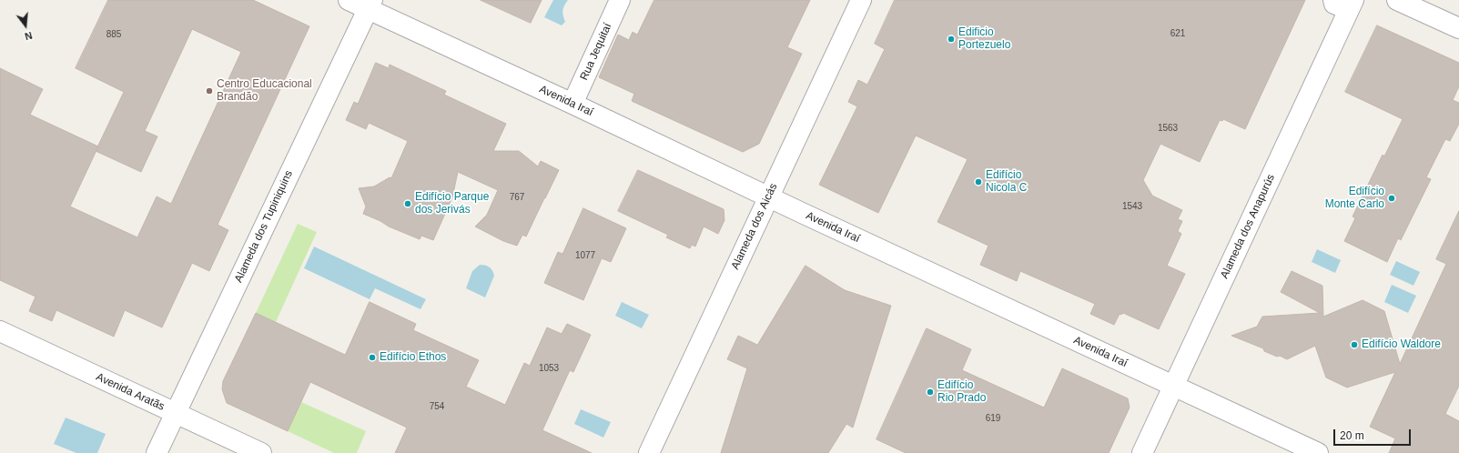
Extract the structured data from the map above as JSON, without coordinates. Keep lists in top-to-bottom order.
{
  "streets": {
    "street": [
      "Rua Jequitaí",
      "Avenida Iraí",
      "Alameda dos Tupiniquins",
      "Alameda dos Aicás",
      "Alameda dos Anapurús",
      "Avenida Aratãs"
    ]
  },
  "crossings": [
    ["Rua Jequitaí", "Avenida Iraí"],
    ["Avenida Iraí", "Alameda dos Tupiniquins"],
    ["Avenida Iraí", "Alameda dos Aicás"],
    ["Avenida Iraí", "Alameda dos Anapurús"],
    ["Alameda dos Tupiniquins", "Avenida Aratãs"]
  ],
  "places": [
    "Edificio Portezuelo",
    "Centro Educacional Brandão",
    "Edifício Nicola C",
    "Edifício Monte Carlo",
    "Edifício Parque dos Jerivás",
    "Edifício Waldore",
    "Edifício Ethos",
    "Edifício Rio Prado"
  ],
  "house_numbers": [
    "621",
    "885",
    "1563",
    "767",
    "1543",
    "1077",
    "1053",
    "754",
    "619"
  ],
  "scale_bar": "20 m",
  "north": "bottom"
}
